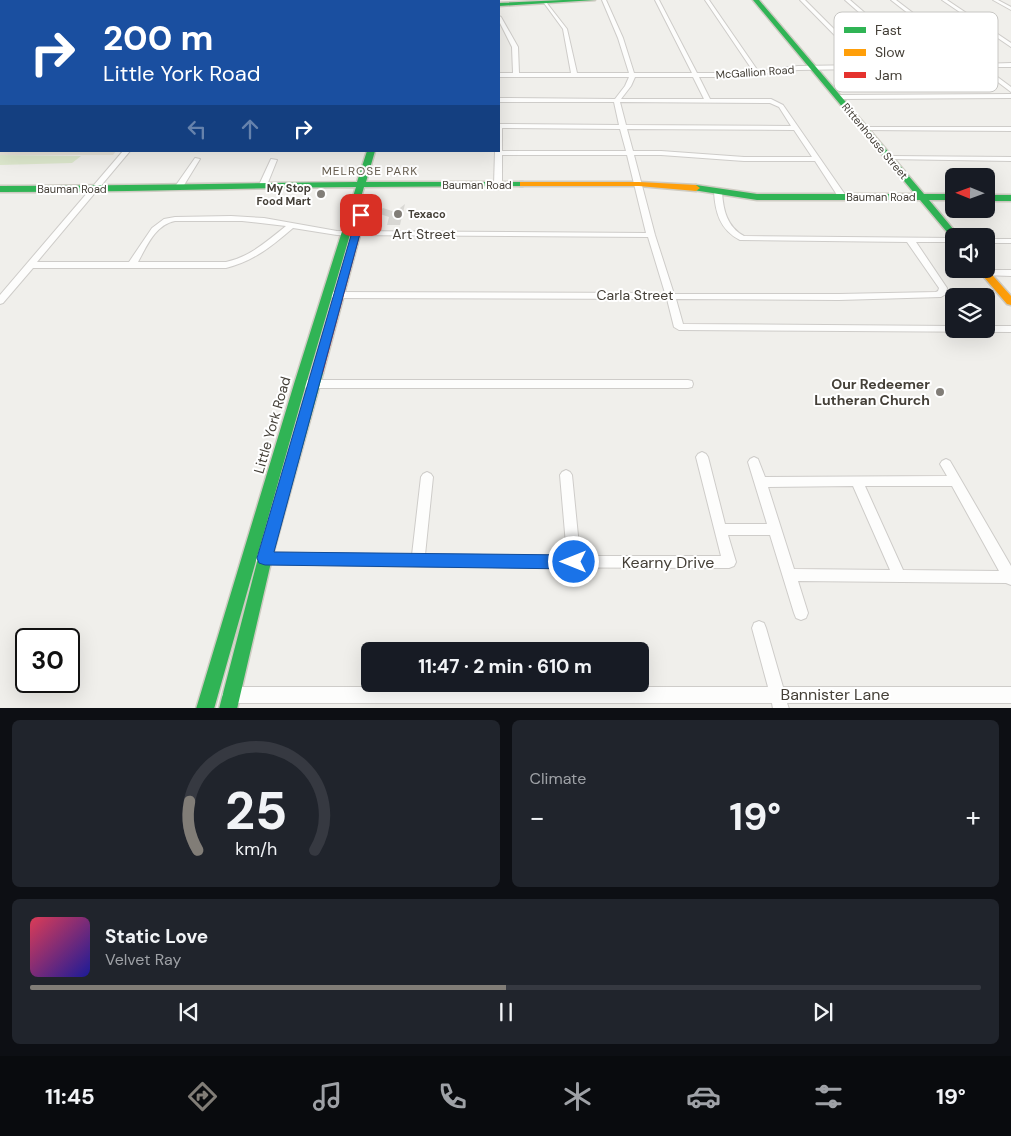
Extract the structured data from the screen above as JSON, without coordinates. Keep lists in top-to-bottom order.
{
  "streets": {
    "main road": ["Rittenhouse Street", "Bauman Road", "Little York Road"],
    "street": [
      "McGallion Road",
      "Art Street",
      "Carla Street",
      "Kearny Drive",
      "Bannister Lane"
    ]
  },
  "crossings": [
    ["McGallion Road", "Rittenhouse Street"],
    ["Rittenhouse Street", "Bauman Road"],
    ["Bauman Road", "Little York Road"],
    ["Art Street", "Little York Road"],
    ["Carla Street", "Little York Road"],
    ["Little York Road", "Kearny Drive"],
    ["Little York Road", "Bannister Lane"]
  ],
  "districts": ["MELROSE PARK"],
  "places": ["My Stop Food Mart", "Texaco", "Our Redeemer Lutheran Church"],
  "legend": ["Fast", "Slow", "Jam"],
  "north": "left",
  "page": {
    "turn": ["200 m", "Little York Road"],
    "limit": "30",
    "trip": "11:47 · 2 min · 610 m",
    "tile": "Climate",
    "heat": ["−", "19°", "+"],
    "song": ["Static Love", "Velvet Ray"],
    "tabs": ["11:45", "19°"],
    "gauge": ["25", "km/h"]
  }
}
